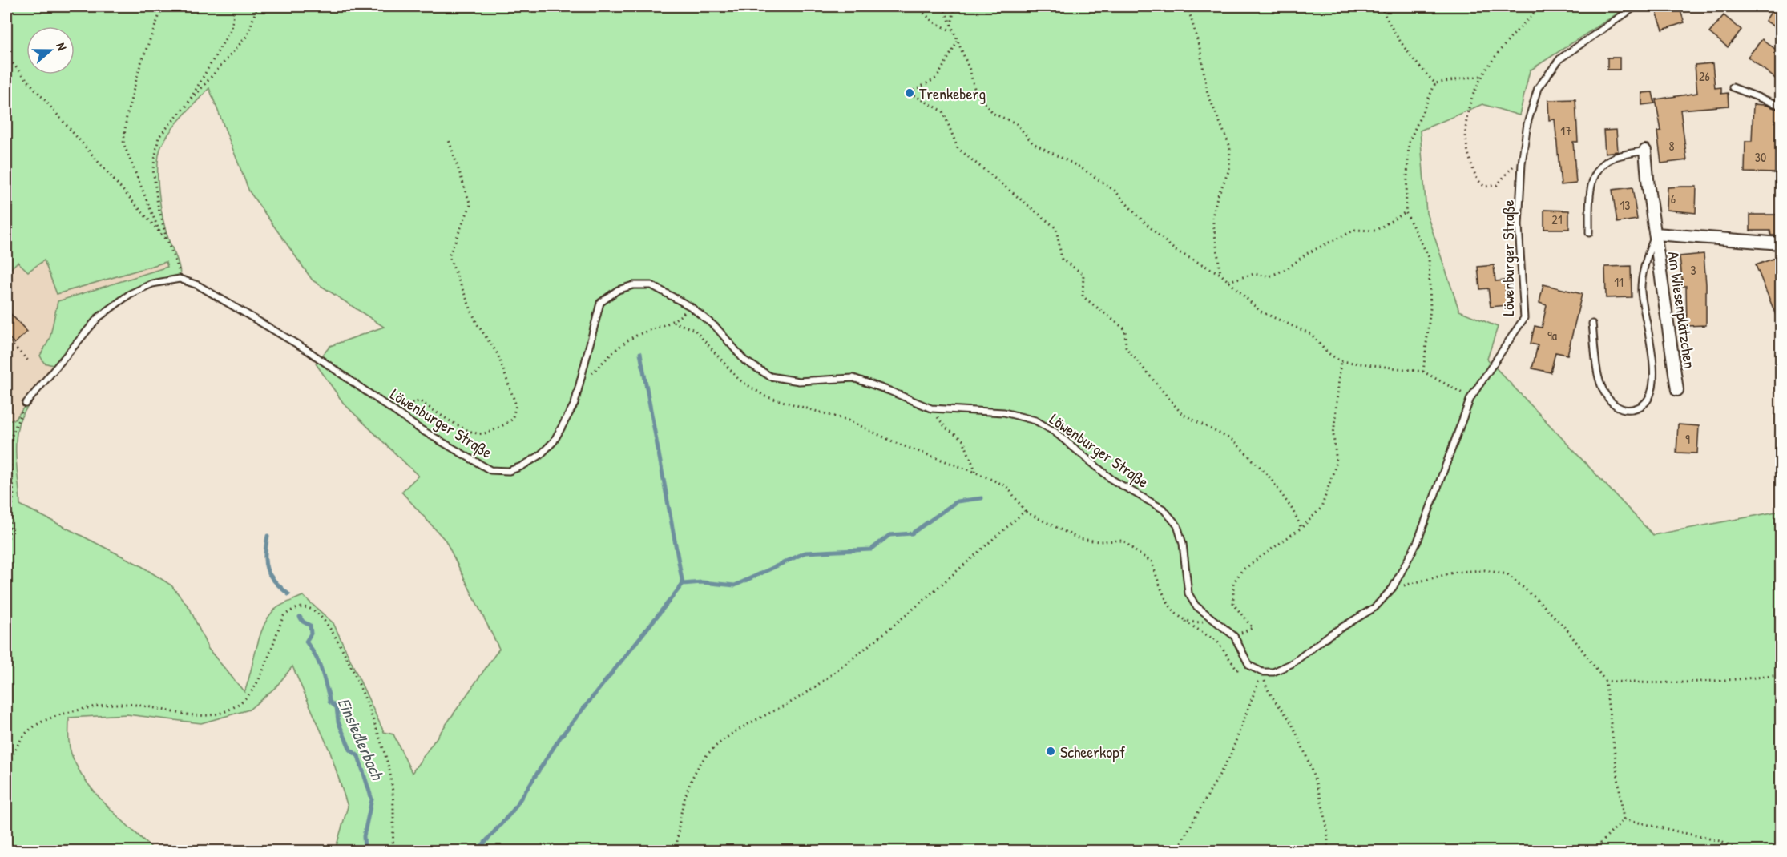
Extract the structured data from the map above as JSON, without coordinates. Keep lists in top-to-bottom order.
{
  "streets": {
    "street": ["Am Wiesenplätzchen"],
    "lane": ["Löwenburger Straße"]
  },
  "water": ["Einsiedlerbach"],
  "places": ["Trenkeberg", "Scheerkopf"],
  "house_numbers": [
    "26",
    "17",
    "8",
    "30",
    "6",
    "13",
    "21",
    "3",
    "11",
    "9a",
    "9"
  ],
  "north": "right"
}
